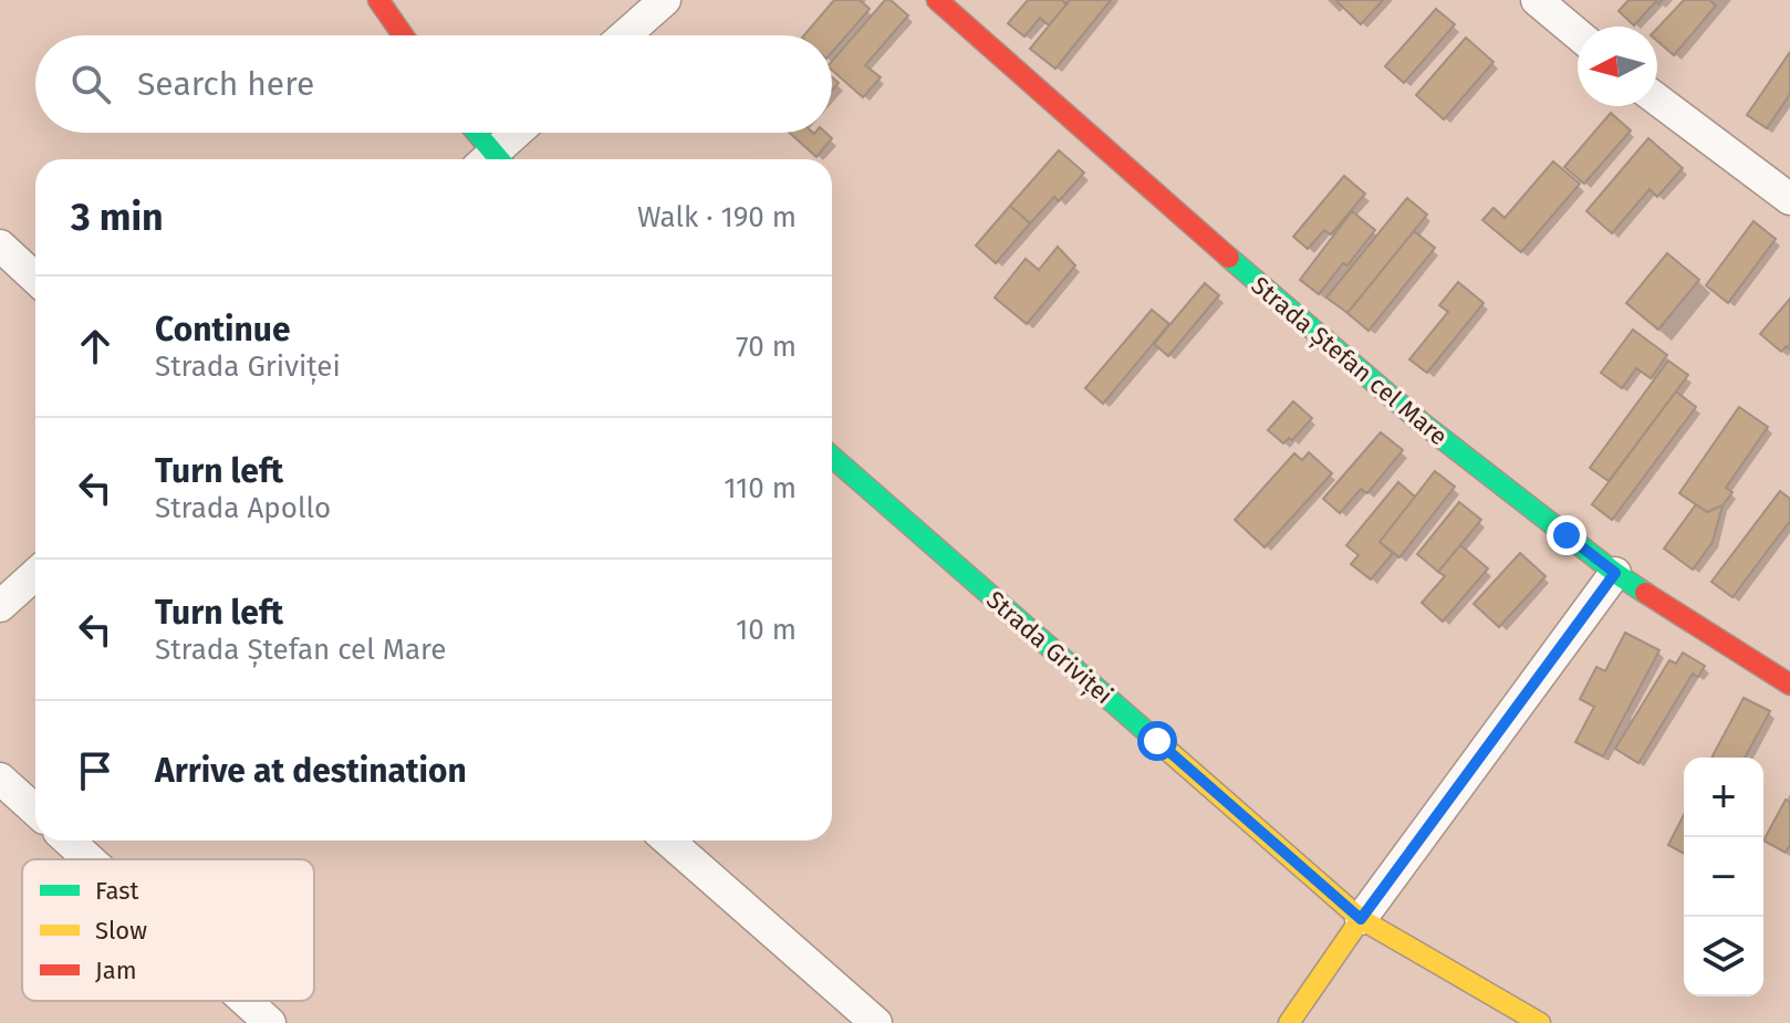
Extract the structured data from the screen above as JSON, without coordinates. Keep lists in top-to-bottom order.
{
  "streets": {
    "street": ["Strada Ștefan cel Mare", "Strada Griviței"]
  },
  "legend": ["Fast", "Slow", "Jam"],
  "north": "left",
  "page": {
    "search": "Search here",
    "heading": ["3 min", "Walk · 190 m"],
    "list": [
      ["Continue", "Strada Griviței", "70 m"],
      ["Turn left", "Strada Apollo", "110 m"],
      ["Turn left", "Strada Ștefan cel Mare", "10 m"],
      "Arrive at destination"
    ],
    "map_buttons": ["+", "−"]
  }
}
